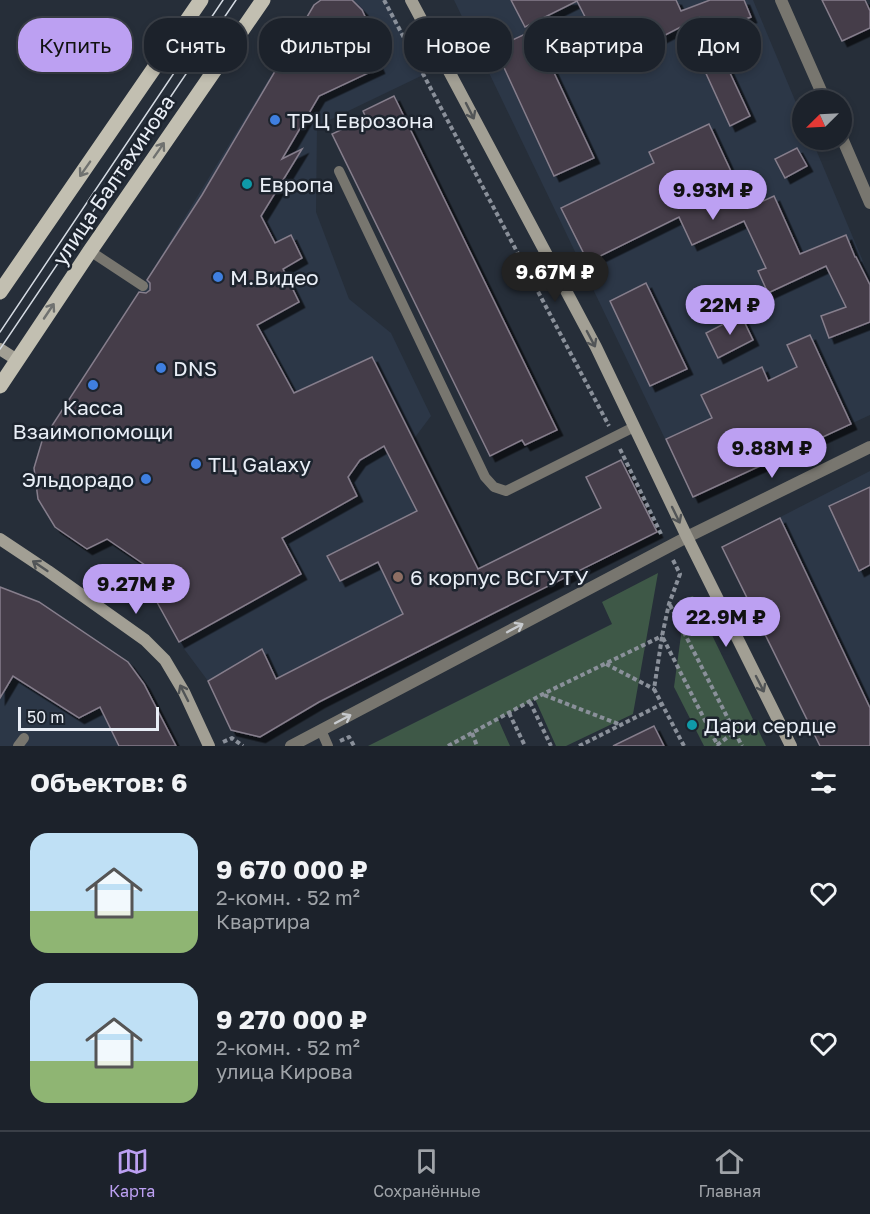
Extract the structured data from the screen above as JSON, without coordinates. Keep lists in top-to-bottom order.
{
  "streets": {
    "main road": ["улица Балтахинова"]
  },
  "places": [
    "ТРЦ Еврозона",
    "Европа",
    "М.Видео",
    "DNS",
    "Касса Взаимопомощи",
    "ТЦ Galaxy",
    "Эльдорадо",
    "6 корпус ВСГУТУ",
    "Дари сердце"
  ],
  "scale_bar": "50 m",
  "north": "bottom left",
  "page": {
    "chip": [
      "Купить",
      "Снять",
      "Фильтры",
      "Новое",
      "Квартира",
      "Дом"
    ],
    "price": [
      "9.93M ₽",
      "9.67M ₽",
      "22M ₽",
      "9.88M ₽",
      "9.27M ₽",
      "22.9M ₽"
    ],
    "scale": "50 m",
    "heading": "Объектов: 6",
    "list": [
      {
        "name": "9 670 000 ₽",
        "note": "2-комн. · 52 m² · Квартира"
      },
      {
        "name": "9 270 000 ₽",
        "note": "2-комн. · 52 m² · улица Кирова"
      }
    ],
    "tabs": ["Карта", "Сохранённые", "Главная"]
  }
}
